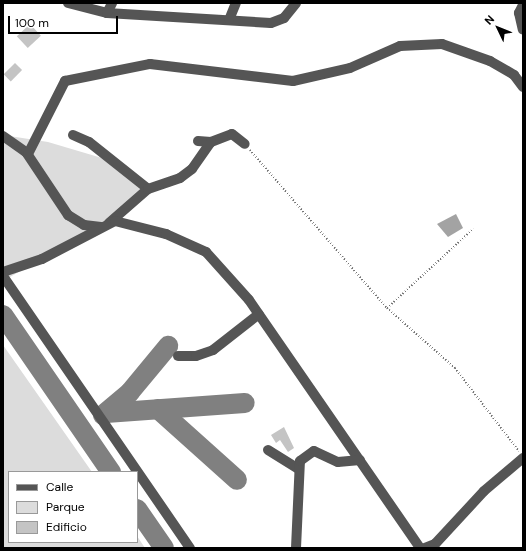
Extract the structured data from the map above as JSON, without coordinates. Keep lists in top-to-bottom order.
{
  "legend": ["Calle", "Parque", "Edificio"],
  "scale_bar": "100 m",
  "north": "top left"
}
